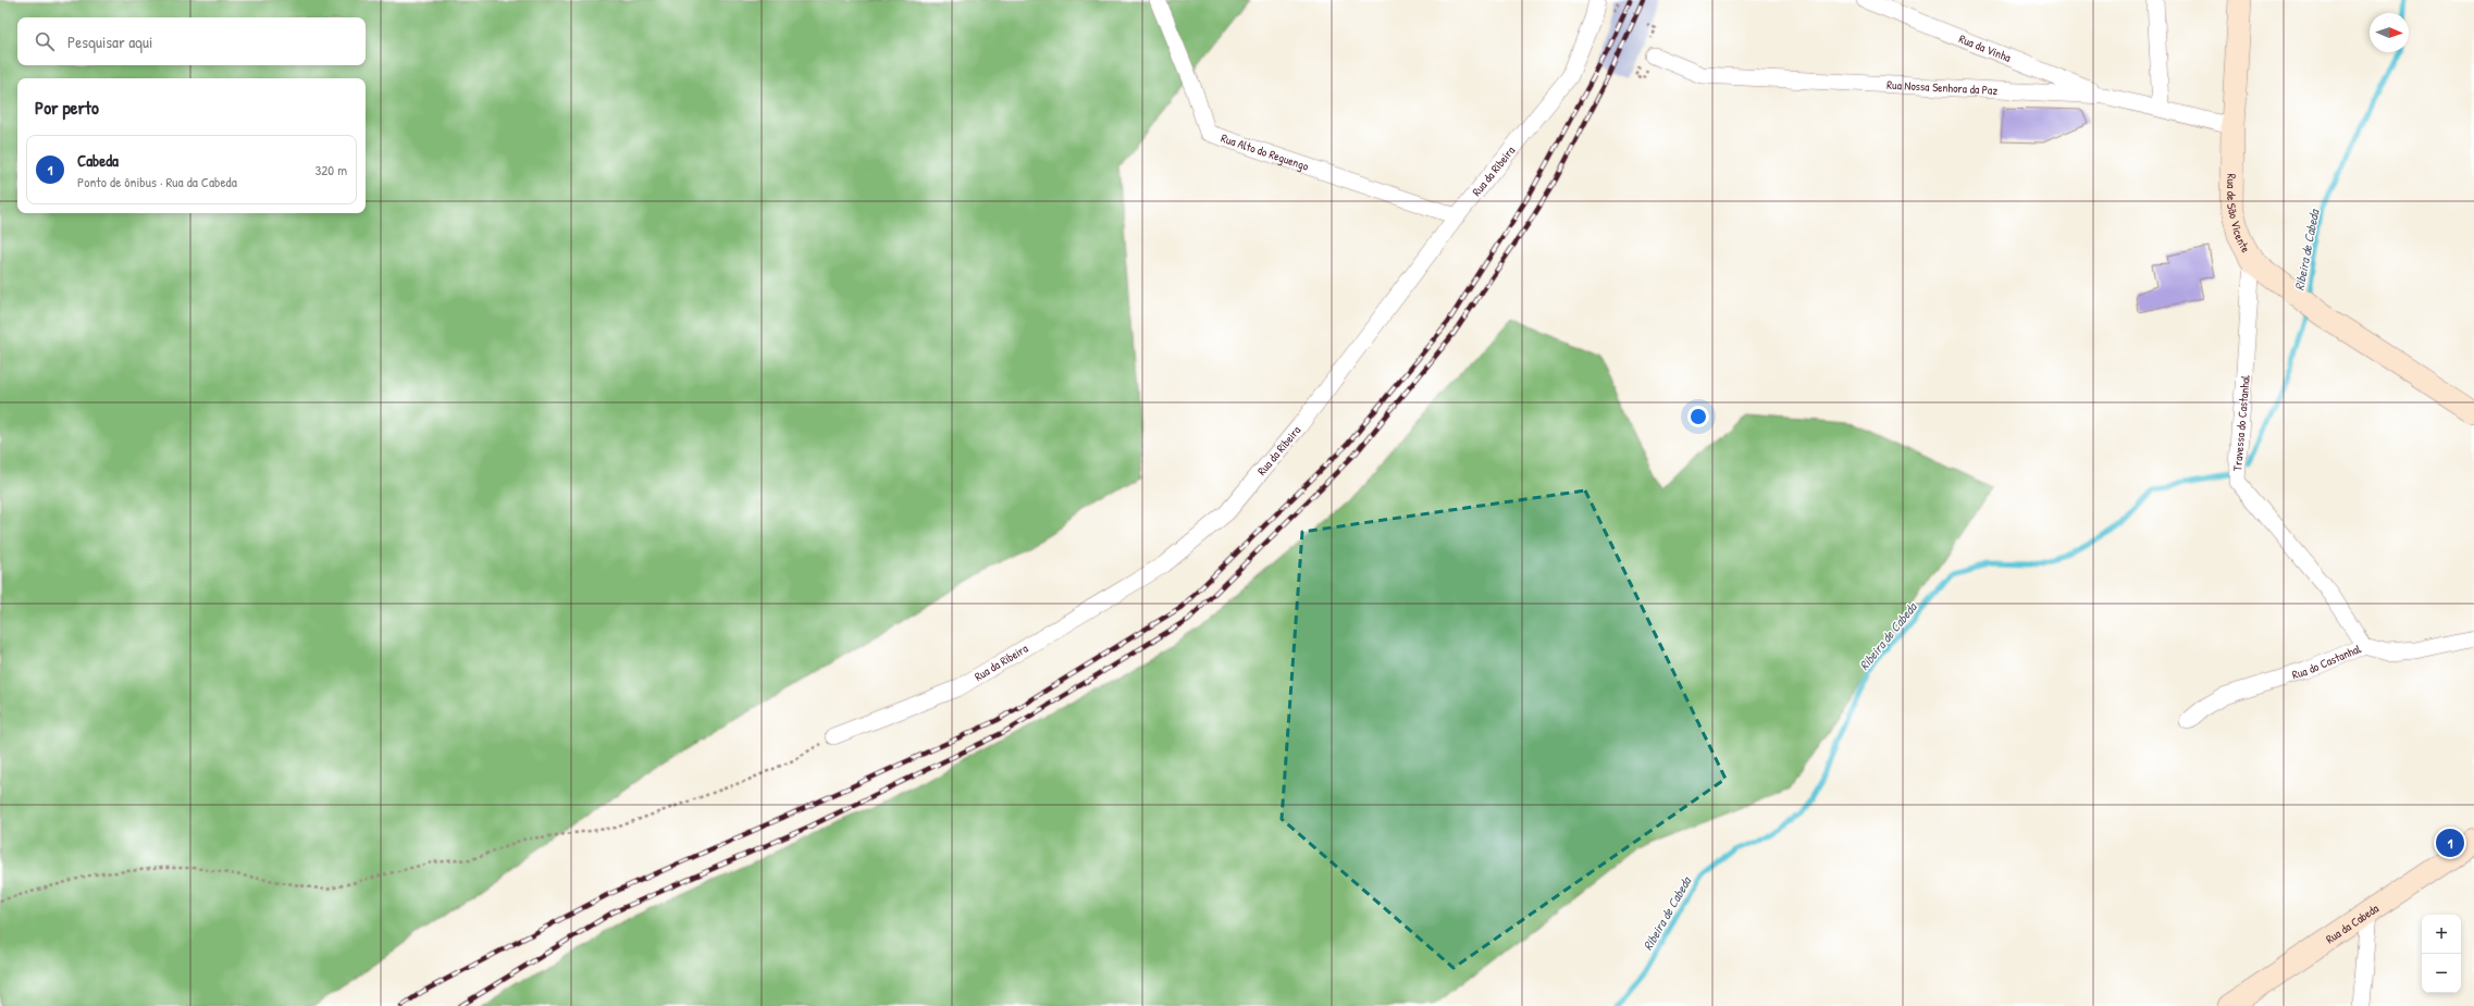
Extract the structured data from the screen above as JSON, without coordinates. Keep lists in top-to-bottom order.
{
  "streets": {
    "main road": ["Rua de São Vicente", "Rua da Cabeda"],
    "street": [
      "Rua da Vinha",
      "Rua Nossa Senhora da Paz",
      "Rua Alto do Reguengo",
      "Rua da Ribeira",
      "Travessa do Castanhal",
      "Rua do Castanhal"
    ]
  },
  "crossings": [
    ["Rua da Vinha", "Rua Nossa Senhora da Paz"],
    ["Rua Nossa Senhora da Paz", "Rua de São Vicente"],
    ["Rua Alto do Reguengo", "Rua da Ribeira"],
    ["Rua de São Vicente", "Travessa do Castanhal"],
    ["Travessa do Castanhal", "Rua do Castanhal"]
  ],
  "water": ["Ribeira de Cabeda"],
  "north": "right",
  "page": {
    "search": "Pesquisar aqui",
    "heading": "Por perto",
    "list": [
      {
        "mark": "1",
        "name": "Cabeda",
        "note": "Ponto de ônibus · Rua da Cabeda",
        "value": "320 m"
      }
    ],
    "pins": "1",
    "map_buttons": ["+", "−"]
  }
}
